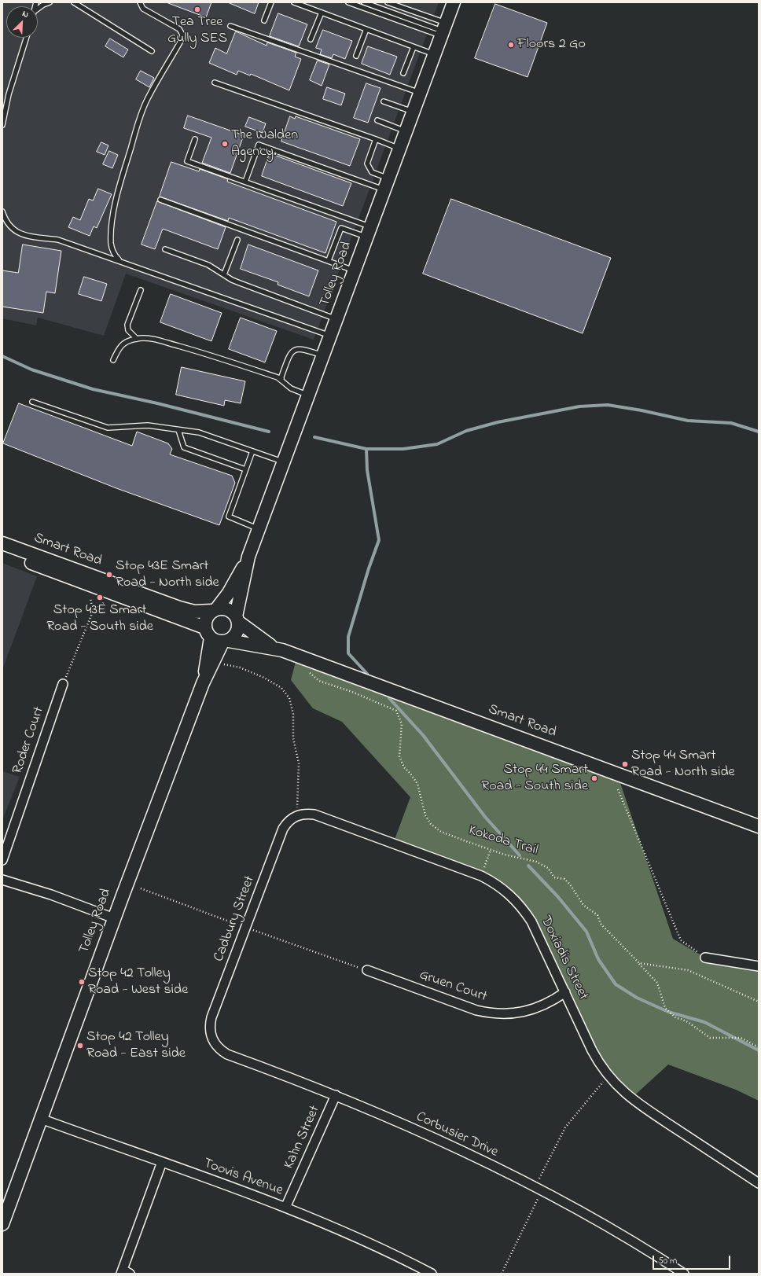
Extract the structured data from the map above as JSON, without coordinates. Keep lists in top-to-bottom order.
{
  "streets": {
    "main road": ["Tolley Road", "Smart Road"],
    "street": [
      "Roder Court",
      "Cadbury Street",
      "Doxiadis Street",
      "Gruen Court",
      "Corbusier Drive",
      "Kahn Street",
      "Toovis Avenue"
    ],
    "path": ["Kokoda Trail"]
  },
  "crossings": [
    ["Tolley Road", "Smart Road"],
    ["Tolley Road", "Toovis Avenue"],
    ["Smart Road", "Kokoda Trail"],
    ["Cadbury Street", "Doxiadis Street"],
    ["Cadbury Street", "Corbusier Drive"],
    ["Doxiadis Street", "Gruen Court"],
    ["Corbusier Drive", "Kahn Street"],
    ["Kahn Street", "Toovis Avenue"]
  ],
  "places": [
    "Tea Tree Gully SES",
    "Floors 2 Go",
    "The Walden Agency.",
    "Stop 43E Smart Road - North side",
    "Stop 43E Smart Road - South side",
    "Stop 44 Smart Road - North side",
    "Stop 44 Smart Road - South side",
    "Stop 42 Tolley Road - West side",
    "Stop 42 Tolley Road - East side"
  ],
  "scale_bar": "50 m",
  "north": "top right"
}
